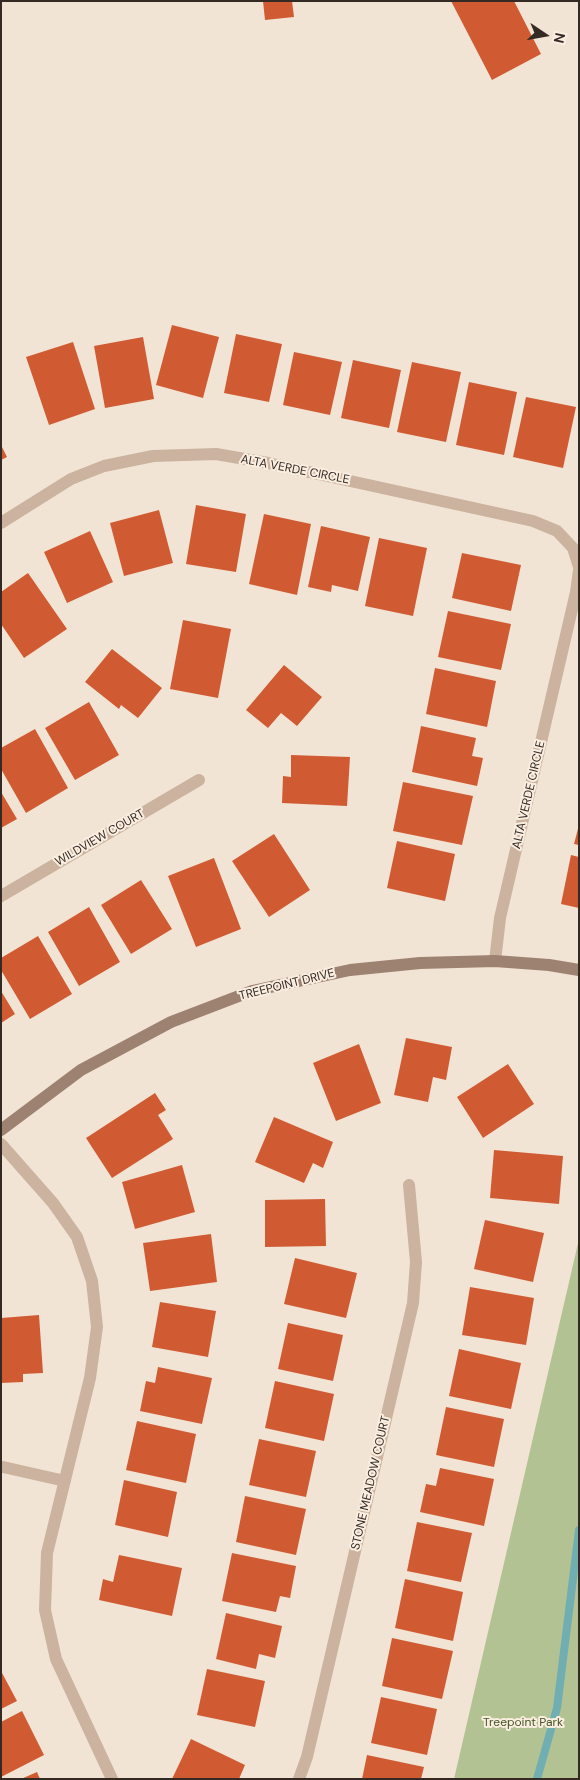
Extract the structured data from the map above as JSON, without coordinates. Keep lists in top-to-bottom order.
{
  "streets": {
    "street": [
      "ALTA VERDE CIRCLE",
      "WILDVIEW COURT",
      "TREEPOINT DRIVE",
      "STONE MEADOW COURT"
    ]
  },
  "crossings": [
    ["ALTA VERDE CIRCLE", "TREEPOINT DRIVE"]
  ],
  "parks": ["Treepoint Park"],
  "north": "right"
}
